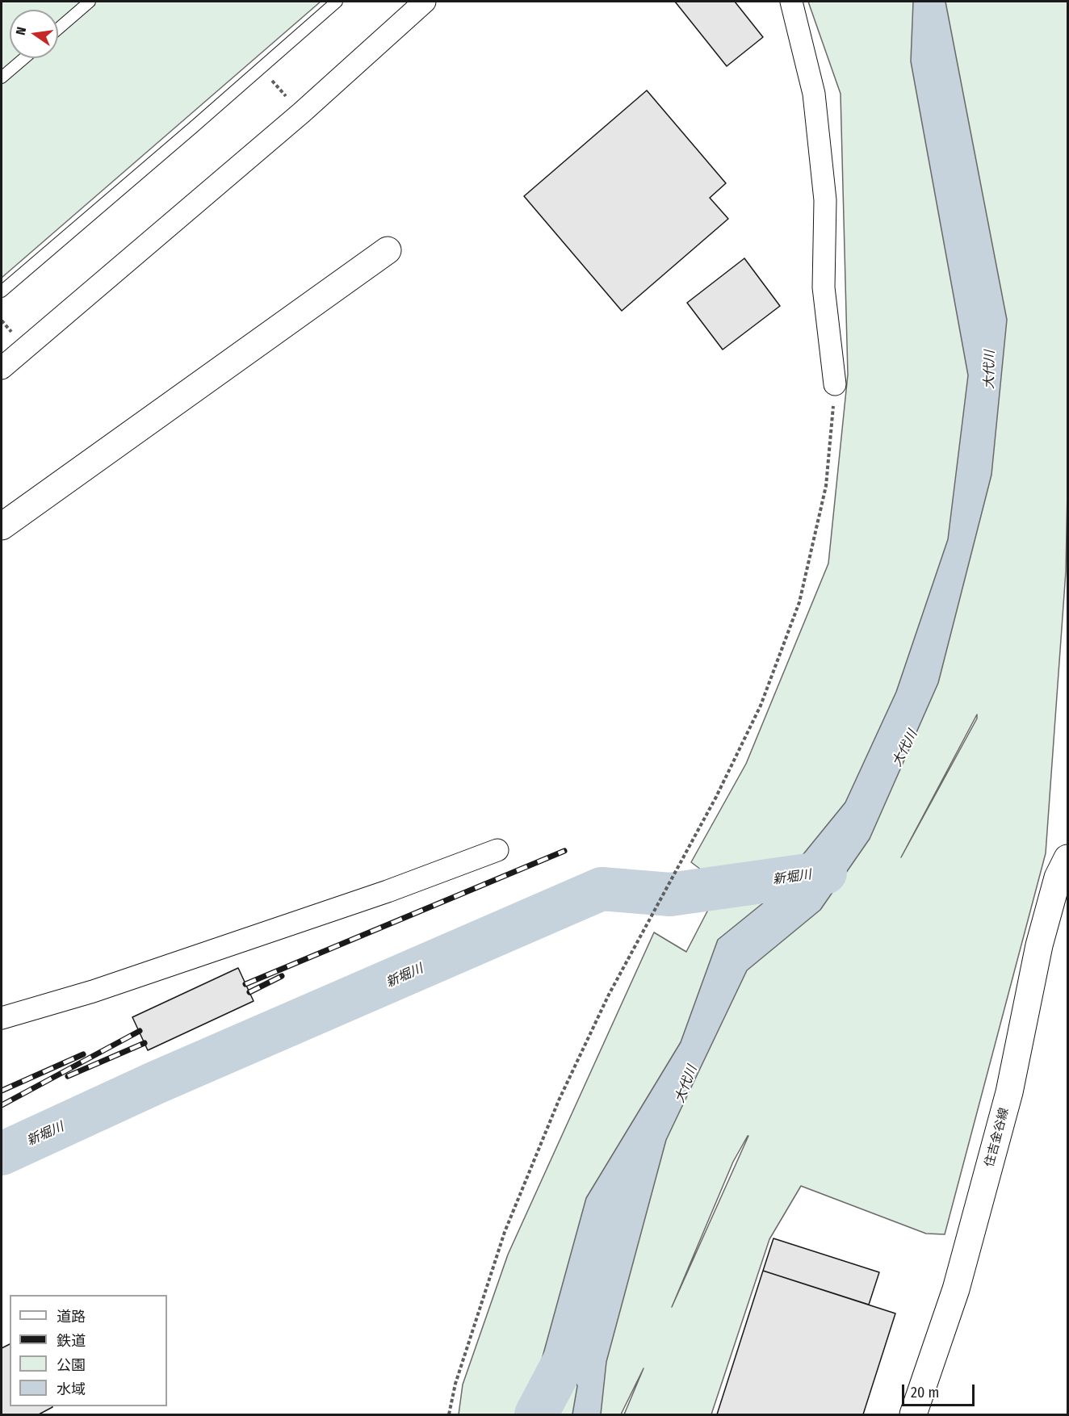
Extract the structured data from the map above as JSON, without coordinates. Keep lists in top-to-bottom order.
{
  "streets": {
    "main road": ["住吉金谷線"]
  },
  "water": ["大代川", "新堀川"],
  "legend": [
    "道路",
    "鉄道",
    "公園",
    "水域"
  ],
  "scale_bar": "20 m",
  "north": "left"
}
